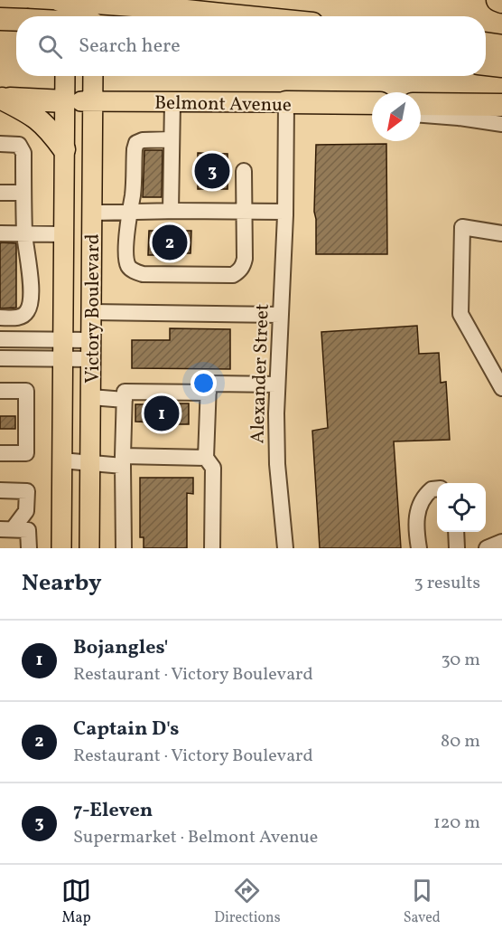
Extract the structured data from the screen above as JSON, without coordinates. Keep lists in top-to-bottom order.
{
  "streets": {
    "main road": ["Belmont Avenue", "Victory Boulevard"],
    "street": ["Alexander Street"]
  },
  "crossings": [
    ["Belmont Avenue", "Victory Boulevard"],
    ["Belmont Avenue", "Alexander Street"]
  ],
  "north": "bottom left",
  "page": {
    "search": "Search here",
    "pins": ["3", "2", "1"],
    "heading": ["Nearby", "3 results"],
    "list": [
      {
        "mark": "1",
        "name": "Bojangles'",
        "note": "Restaurant · Victory Boulevard",
        "value": "30 m"
      },
      {
        "mark": "2",
        "name": "Captain D's",
        "note": "Restaurant · Victory Boulevard",
        "value": "80 m"
      },
      {
        "mark": "3",
        "name": "7-Eleven",
        "note": "Supermarket · Belmont Avenue",
        "value": "120 m"
      }
    ],
    "nav": ["Map", "Directions", "Saved"]
  }
}
